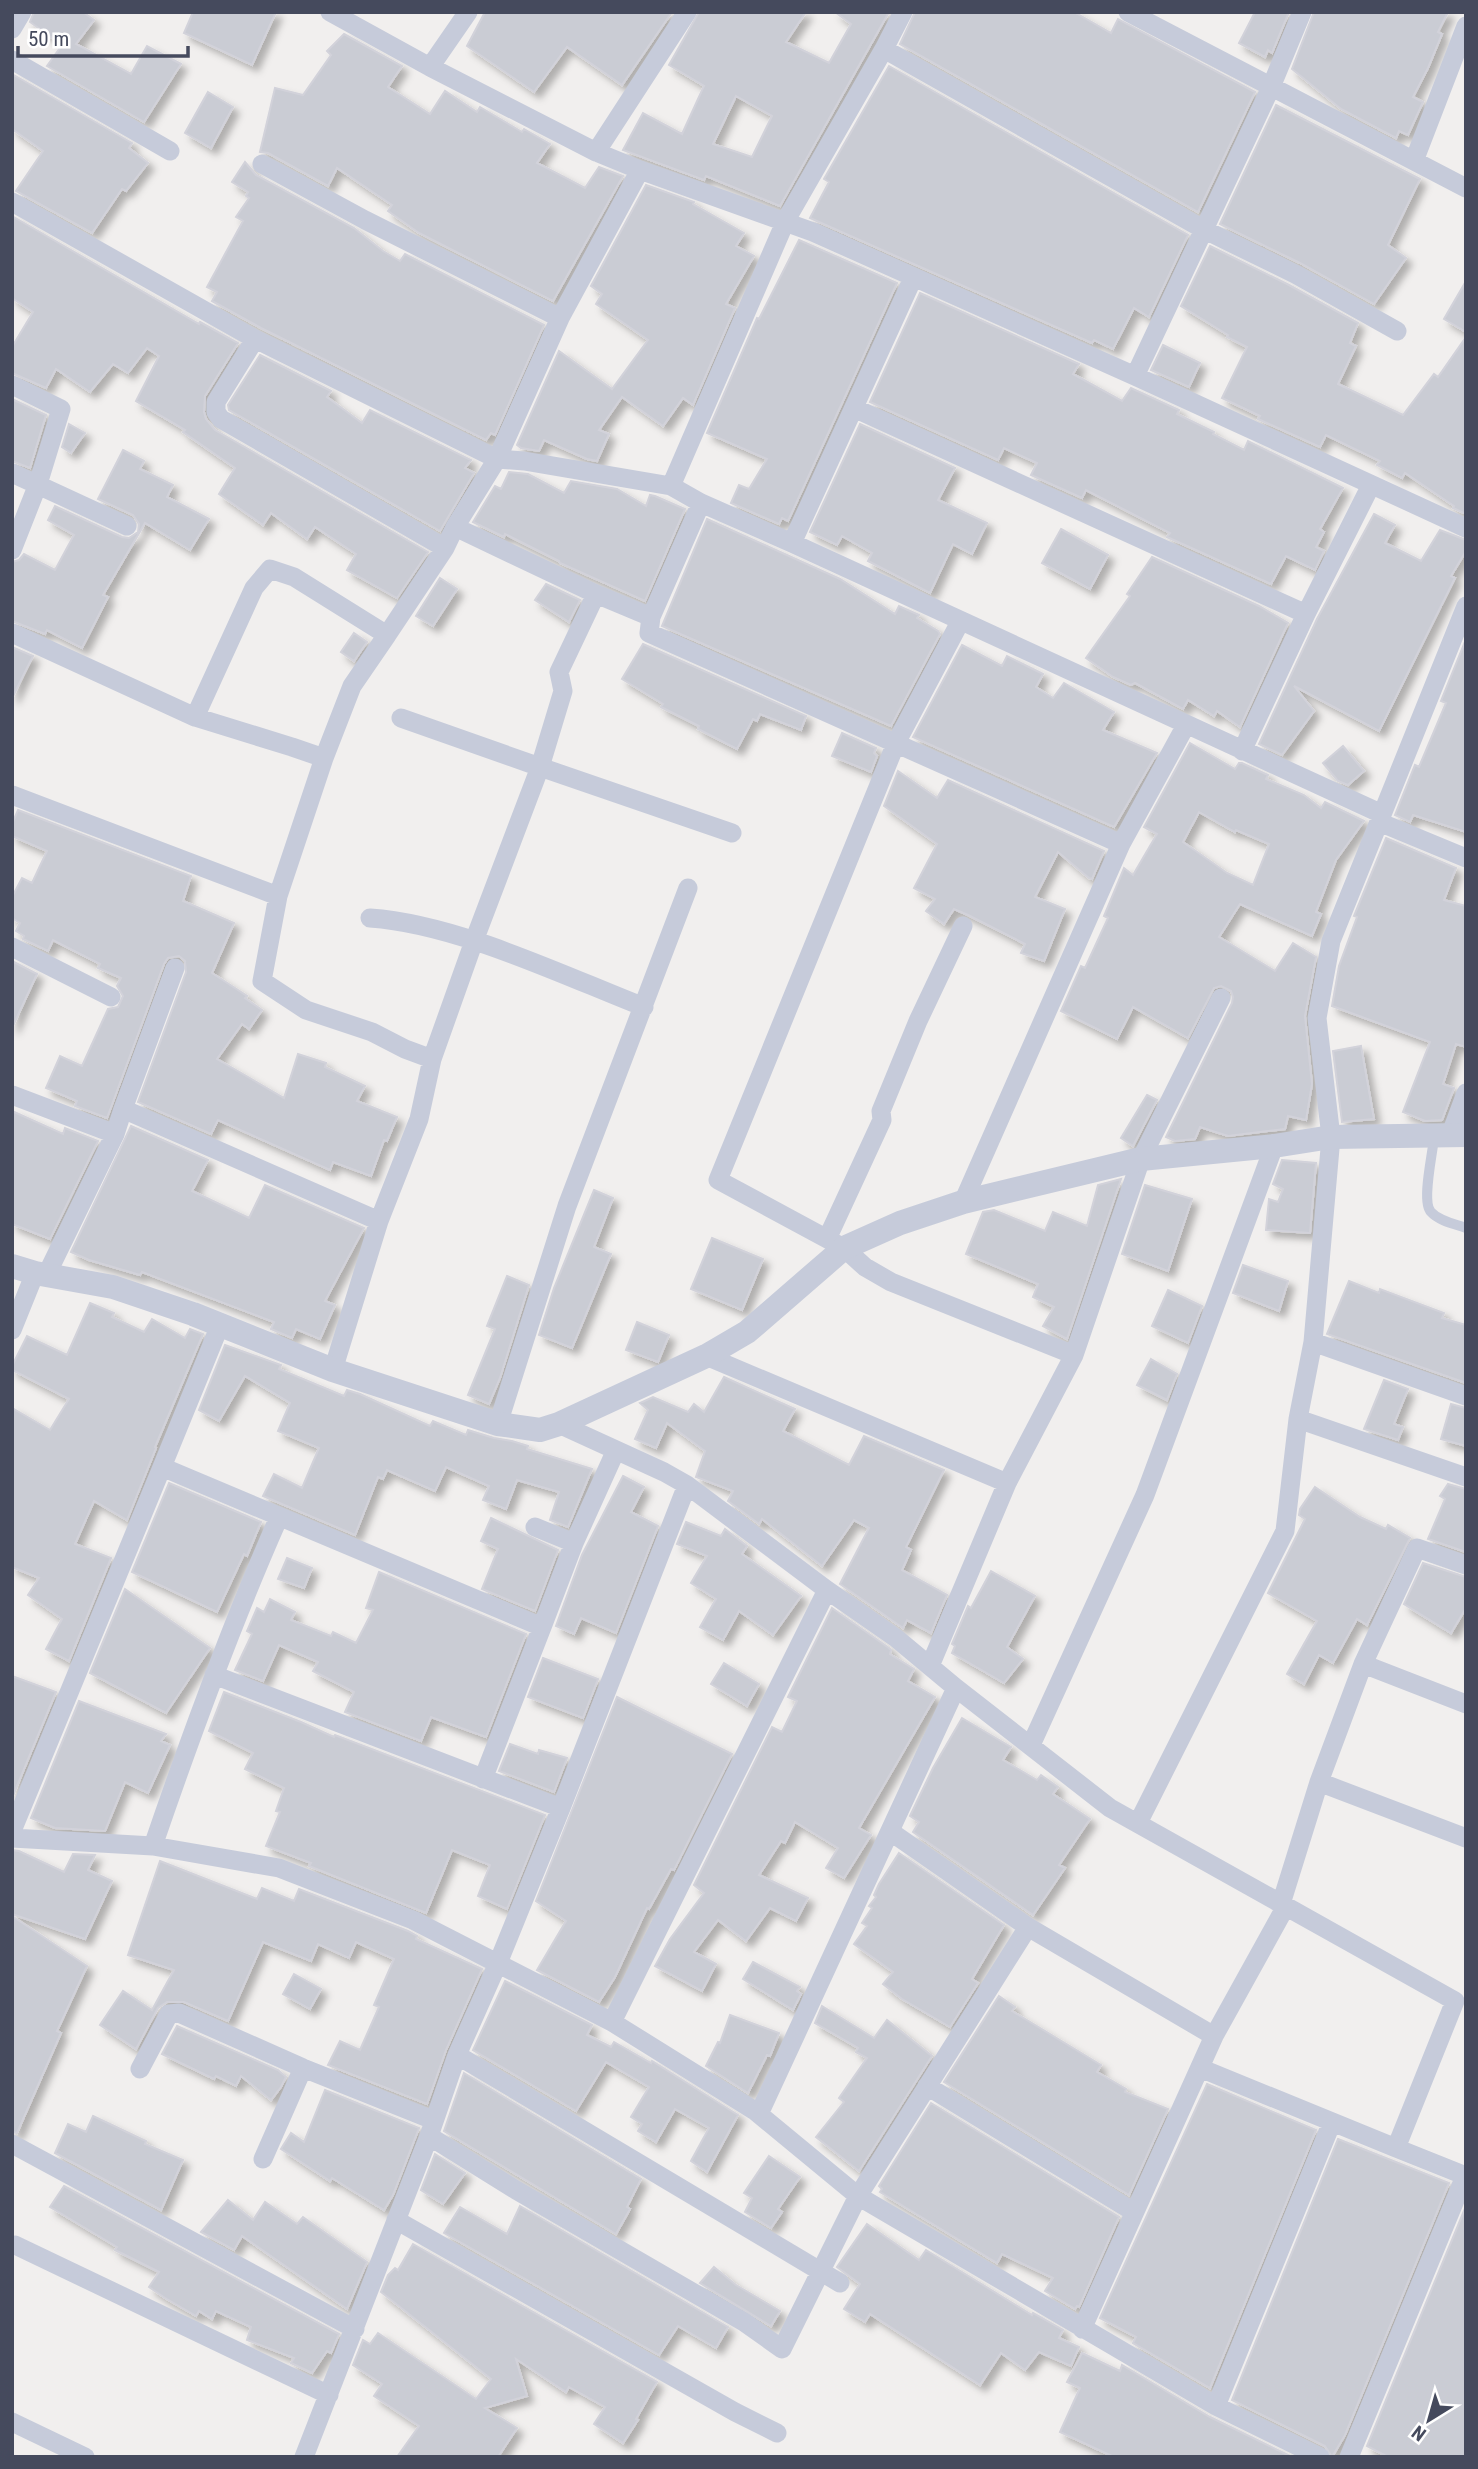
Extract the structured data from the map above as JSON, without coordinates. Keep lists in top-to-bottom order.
{
  "scale_bar": "50 m",
  "north": "bottom left"
}
